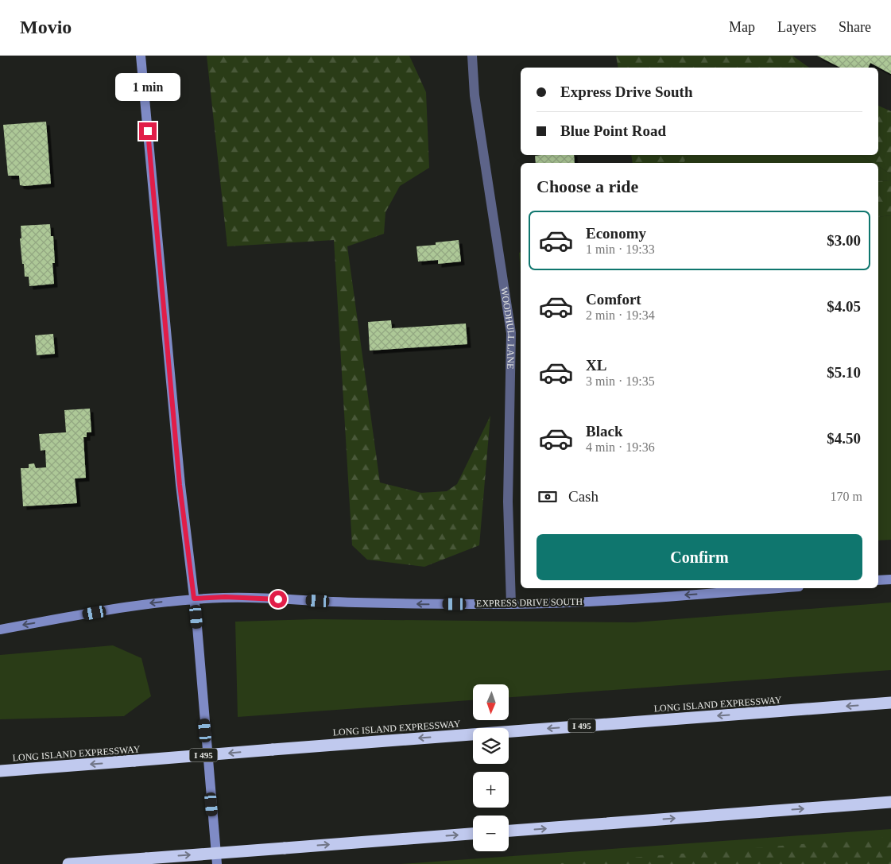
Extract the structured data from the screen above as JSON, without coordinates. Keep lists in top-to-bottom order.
{
  "streets": {
    "highway": ["LONG ISLAND EXPRESSWAY", "I 495"],
    "main road": ["EXPRESS DRIVE SOUTH"],
    "street": ["WOODHULL LANE"]
  },
  "crossings": [
    ["WOODHULL LANE", "EXPRESS DRIVE SOUTH"]
  ],
  "one_way": ["EXPRESS DRIVE SOUTH"],
  "north": "bottom",
  "page": {
    "header": "Movio",
    "nav": ["Map", "Layers", "Share"],
    "banner": ["Express Drive South", "Blue Point Road"],
    "bubble": "1 min",
    "heading": "Choose a ride",
    "list": [
      {
        "name": "Economy",
        "note": "1 min · 19:33",
        "value": "$3.00"
      },
      {
        "name": "Comfort",
        "note": "2 min · 19:34",
        "value": "$4.05"
      },
      {
        "name": "XL",
        "note": "3 min · 19:35",
        "value": "$5.10"
      },
      {
        "name": "Black",
        "note": "4 min · 19:36",
        "value": "$4.50"
      }
    ],
    "pay": ["Cash", "170 m"],
    "buttons": "Confirm",
    "map_buttons": ["+", "−"]
  }
}
